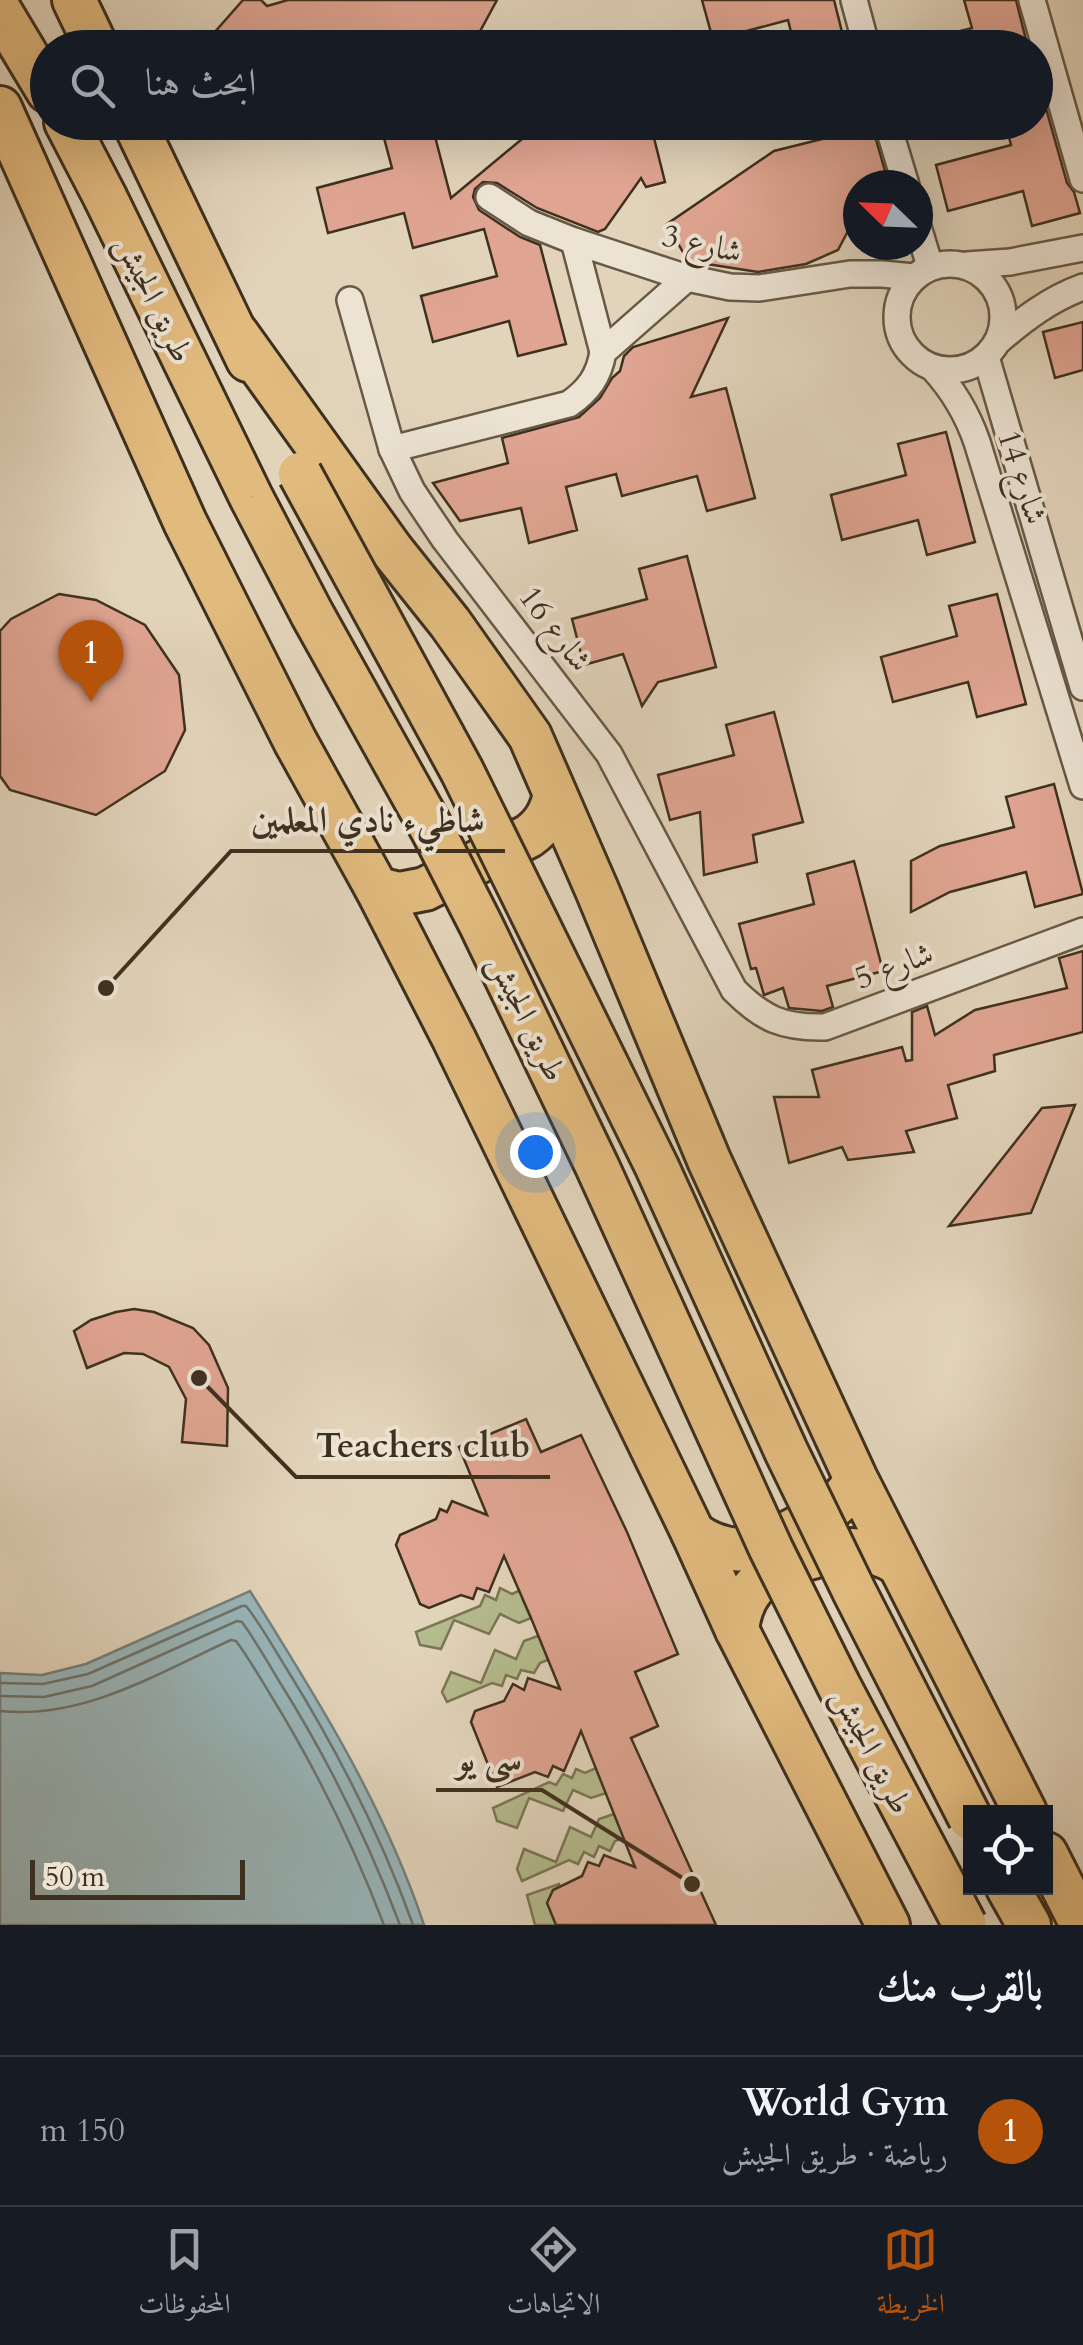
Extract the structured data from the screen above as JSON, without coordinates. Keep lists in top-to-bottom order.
{
  "streets": {
    "highway": ["طريق الجيش"],
    "street": [
      "شارع 3",
      "شارع 14",
      "شارع 16",
      "شارع 5"
    ]
  },
  "crossings": [
    ["شارع 3", "شارع 14"],
    ["شارع 16", "شارع 5"]
  ],
  "places": ["شاطيء نادي المعلمين", "Teachers club", "سى يو"],
  "scale_bar": "50 m",
  "north": "top left",
  "page": {
    "search": "ابحث هنا",
    "pins": "1",
    "scale": "50 m",
    "heading": "بالقرب منك",
    "list": [
      {
        "mark": "1",
        "name": "World Gym",
        "note": "رياضة · طريق الجيش",
        "value": "150 m"
      }
    ],
    "nav": ["الخريطة", "الاتجاهات", "المحفوظات"]
  }
}
